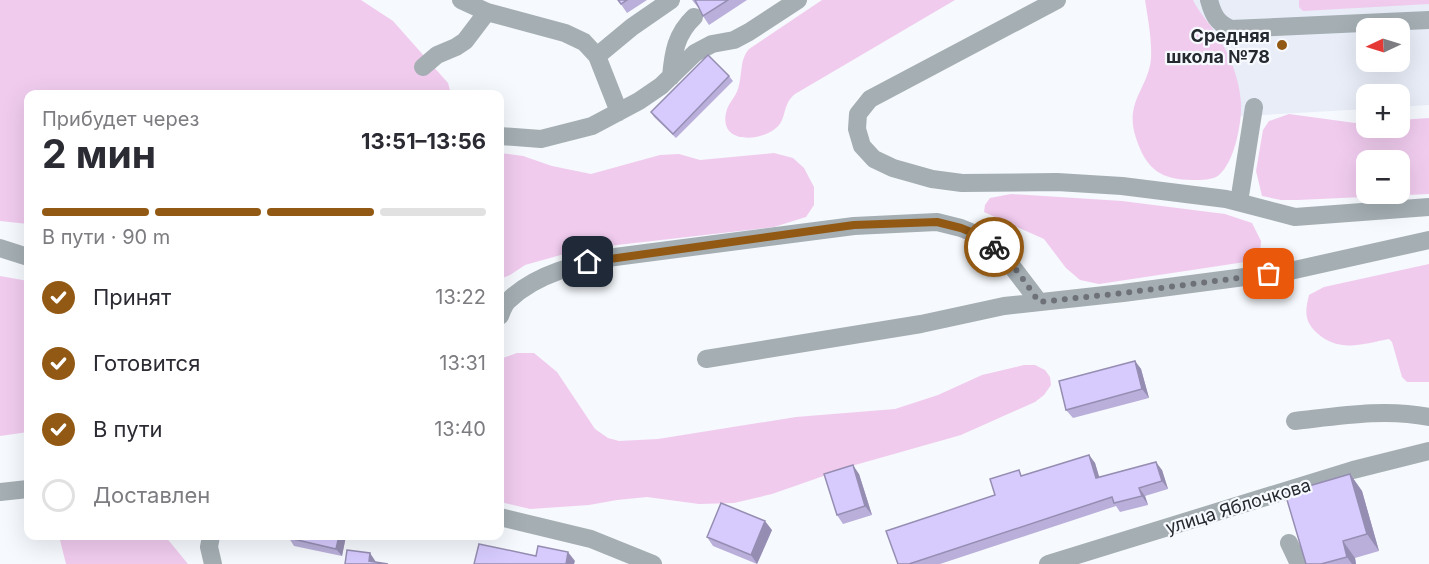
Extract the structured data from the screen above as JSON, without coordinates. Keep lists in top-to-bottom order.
{
  "streets": {
    "street": ["улица Яблочкова"]
  },
  "places": ["Средняя школа №78"],
  "north": "left",
  "page": {
    "map_buttons": ["+", "−"],
    "heading": ["2 мин", "Прибудет через", "13:51–13:56"],
    "bar": "В пути · 90 m",
    "list": [
      ["Принят", "13:22"],
      ["Готовится", "13:31"],
      ["В пути", "13:40"],
      "Доставлен"
    ]
  }
}
